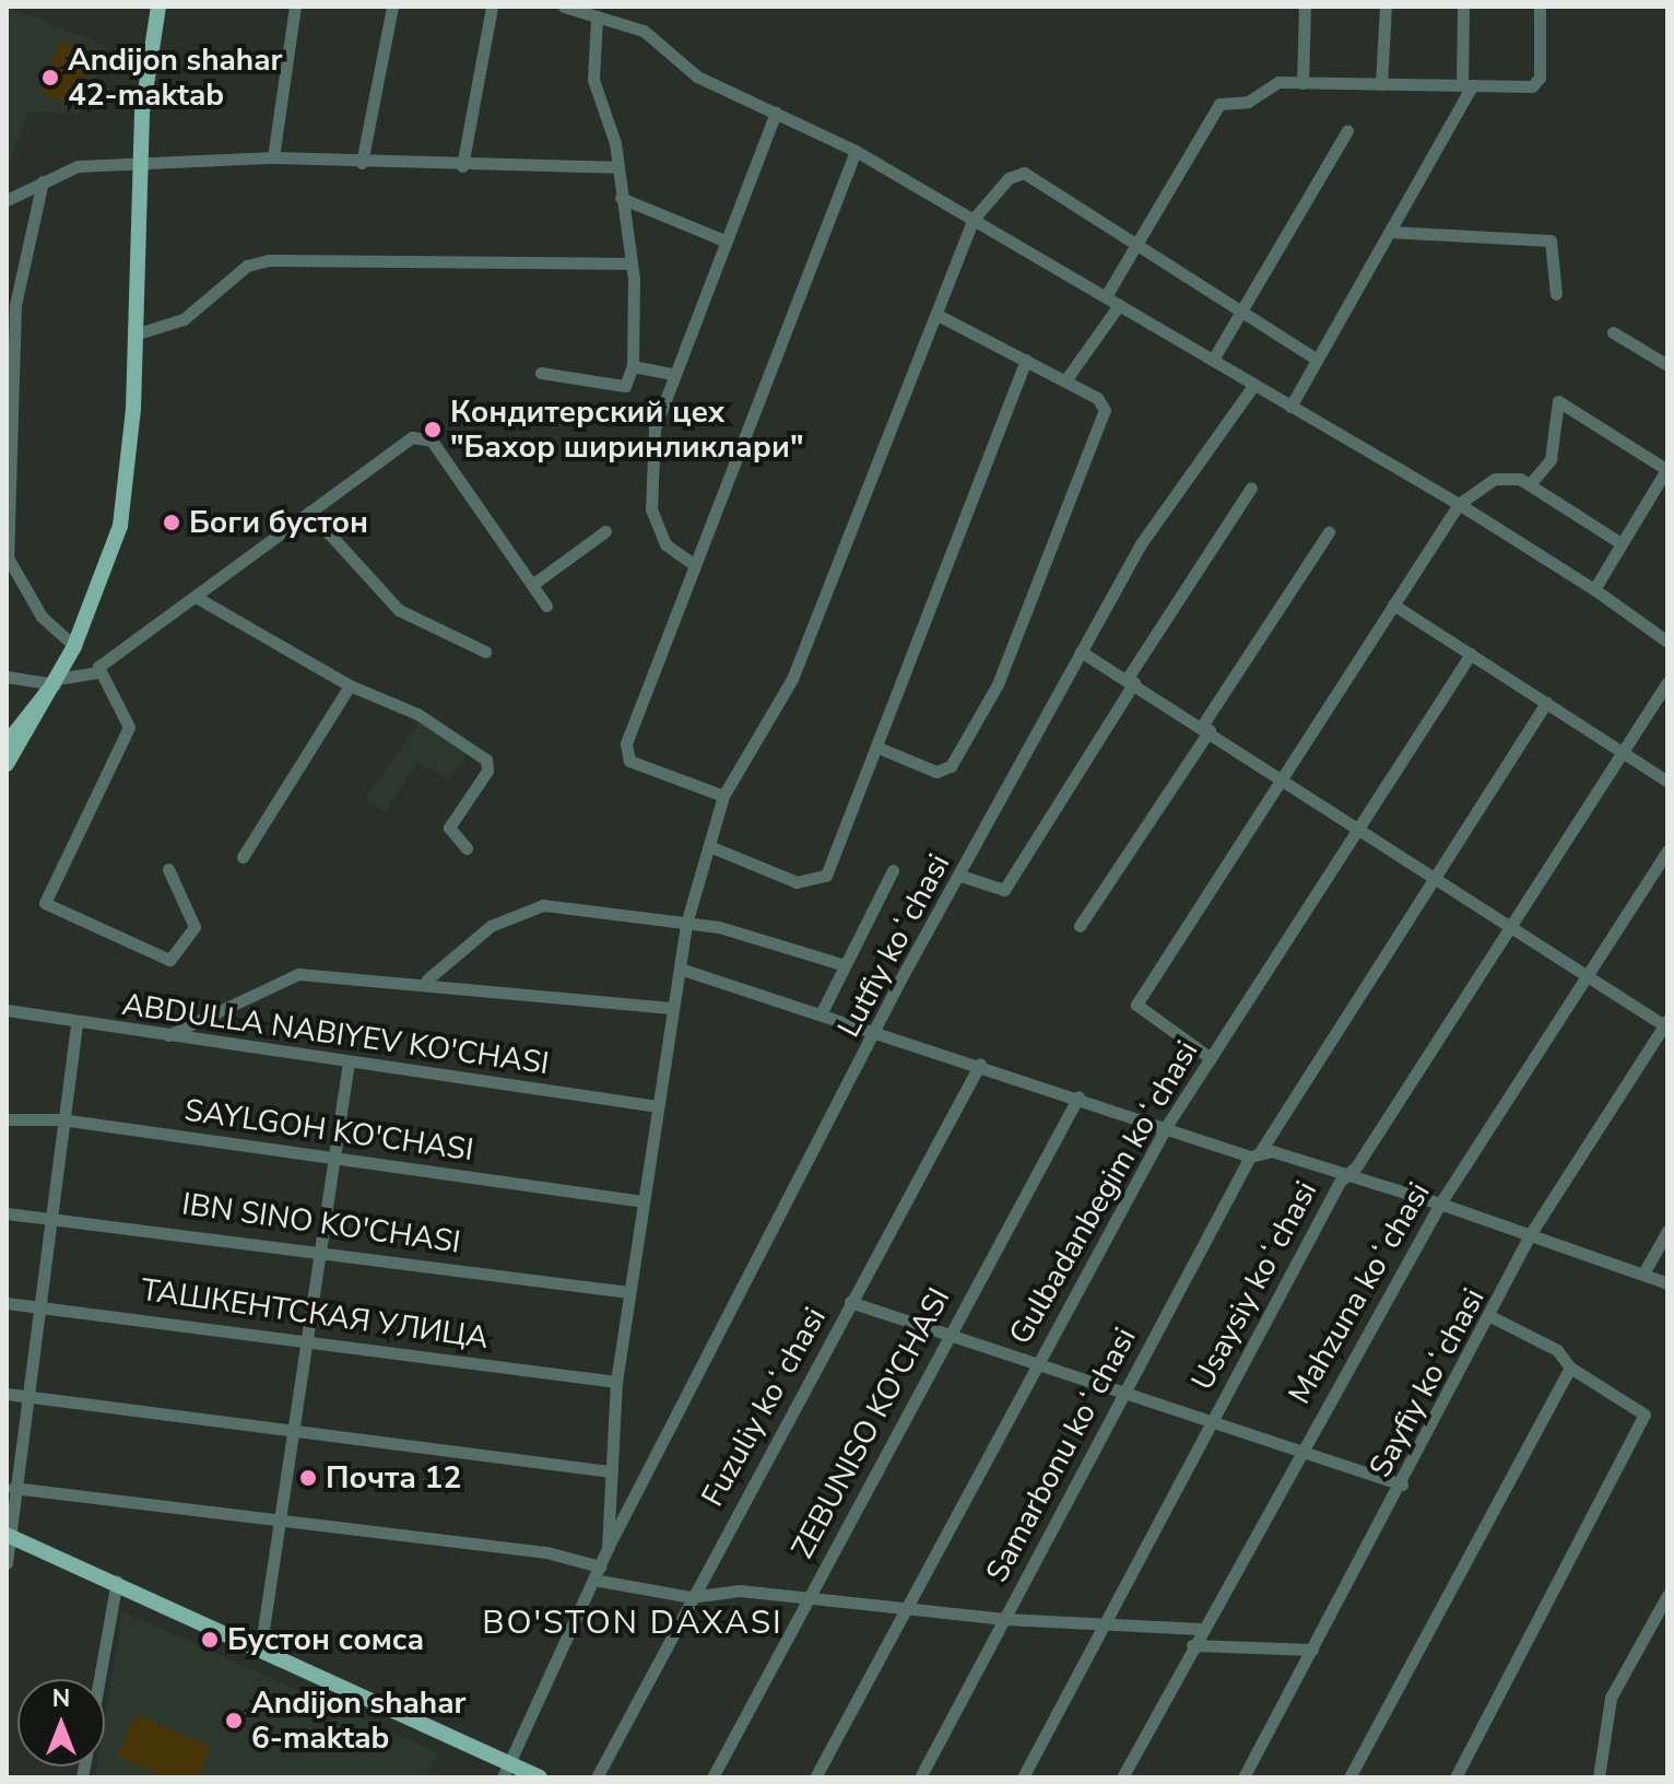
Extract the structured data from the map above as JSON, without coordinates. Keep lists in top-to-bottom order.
{
  "streets": {
    "street": [
      "Lutfiy koʻchasi",
      "ABDULLA NABIYEV KO'CHASI",
      "SAYLGOH KO'CHASI",
      "Gulbadanbegim koʻchasi",
      "IBN SINO KO'CHASI",
      "Usaysiy koʻchasi",
      "Mahzuna koʻchasi",
      "ТАШКЕНТСКАЯ УЛИЦА",
      "Sayfiy koʻchasi",
      "Fuzuliy koʻchasi",
      "ZEBUNISO KO'CHASI",
      "Samarbonu koʻchasi"
    ]
  },
  "districts": ["BO'STON DAXASI"],
  "places": [
    "Andijon shahar 42-maktab",
    "Кондитерский цех \"Бахор ширинликлари\"",
    "Боги бустон",
    "Почта 12",
    "Бустон сомса",
    "Andijon shahar 6-maktab"
  ],
  "north": "top"
}
